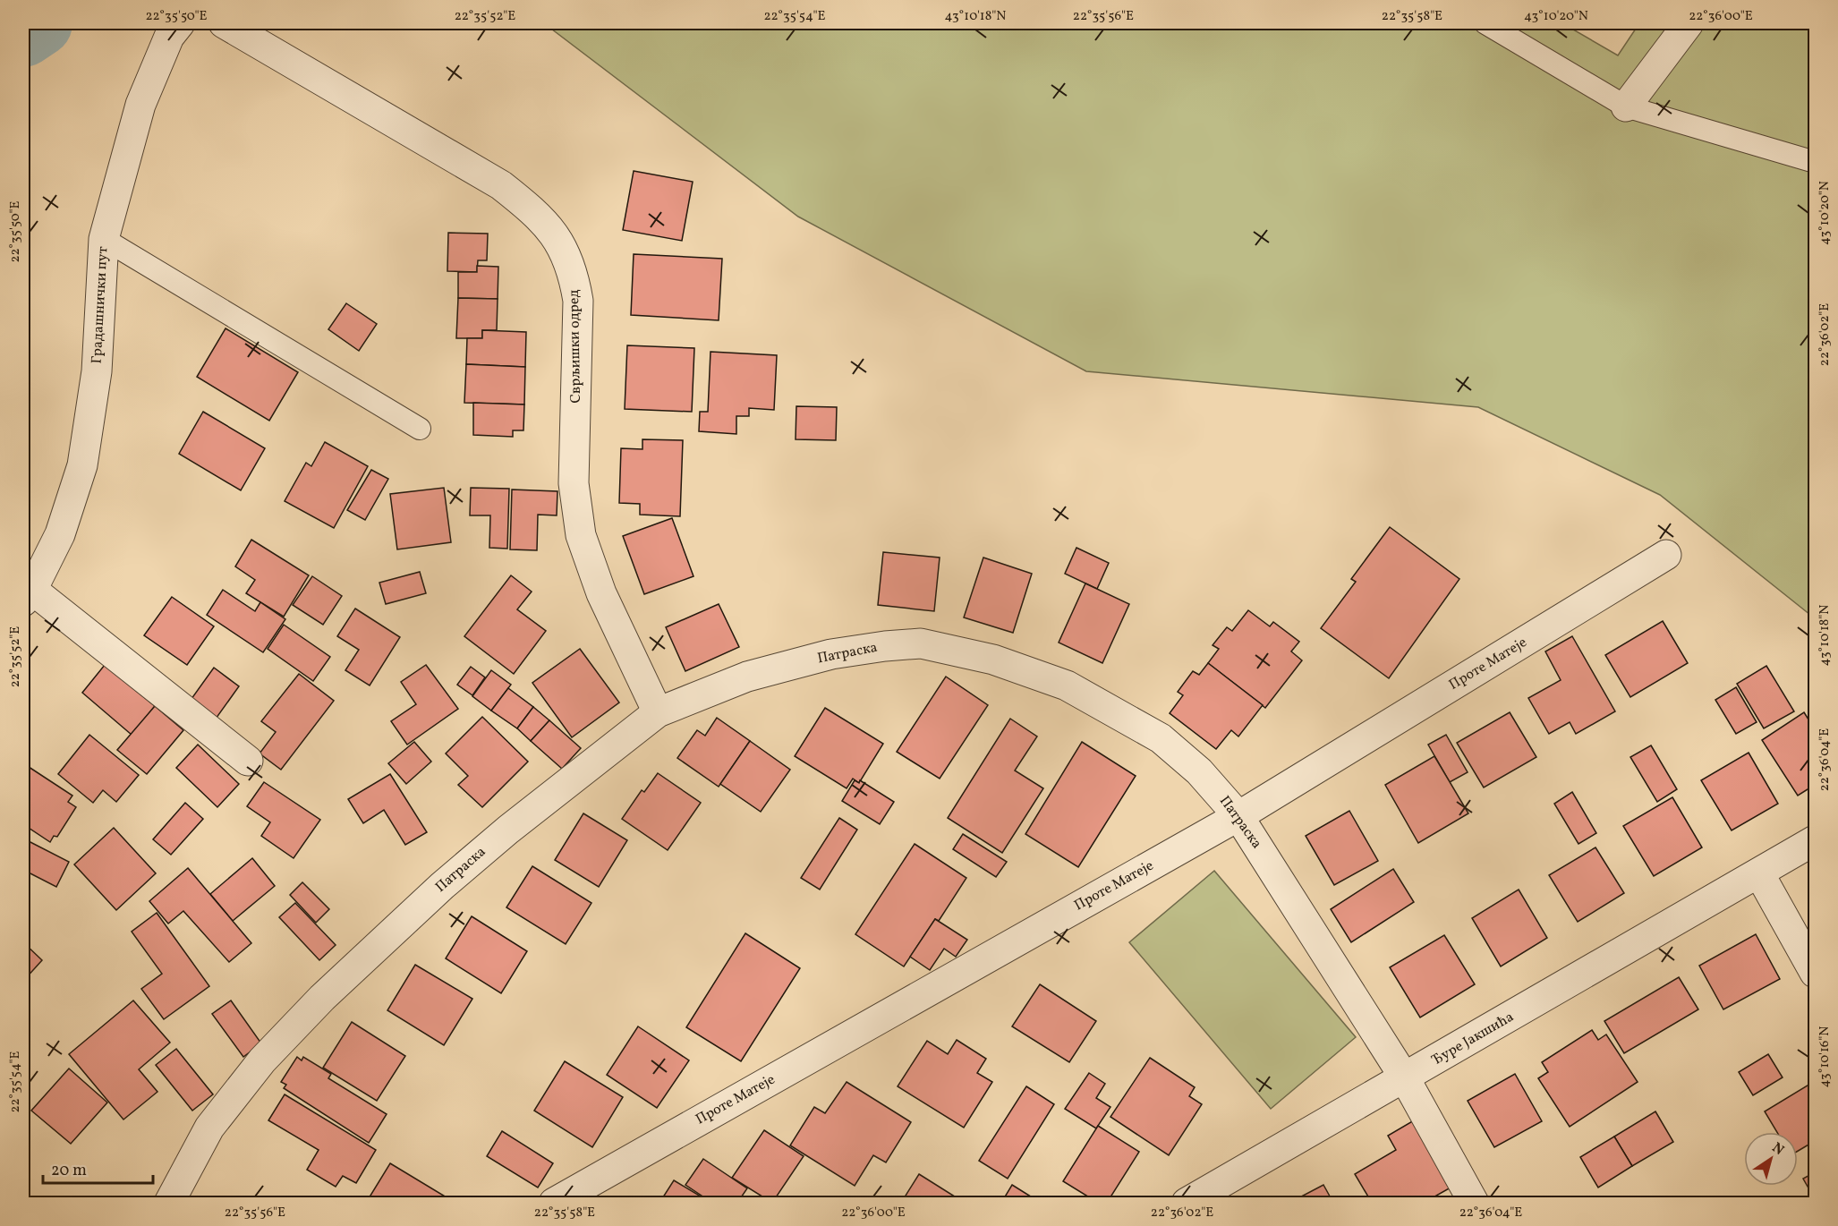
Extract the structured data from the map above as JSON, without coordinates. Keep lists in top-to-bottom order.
{
  "streets": {
    "street": [
      "Градашнички пут",
      "Сврљишки одред",
      "Патраска",
      "Проте Матеје",
      "Ђуре Јакшића"
    ]
  },
  "crossings": [
    ["Сврљишки одред", "Патраска"],
    ["Патраска", "Проте Матеје"],
    ["Патраска", "Ђуре Јакшића"]
  ],
  "scale_bar": "20 m",
  "north": "top right",
  "coordinates": [
    "22°35'50\"E",
    "22°35'52\"E",
    "22°35'54\"E",
    "43°10'18\"N",
    "22°35'56\"E",
    "22°35'58\"E",
    "43°10'20\"N",
    "22°36'00\"E",
    "22°36'02\"E",
    "22°36'04\"E",
    "43°10'16\"N"
  ]
}
